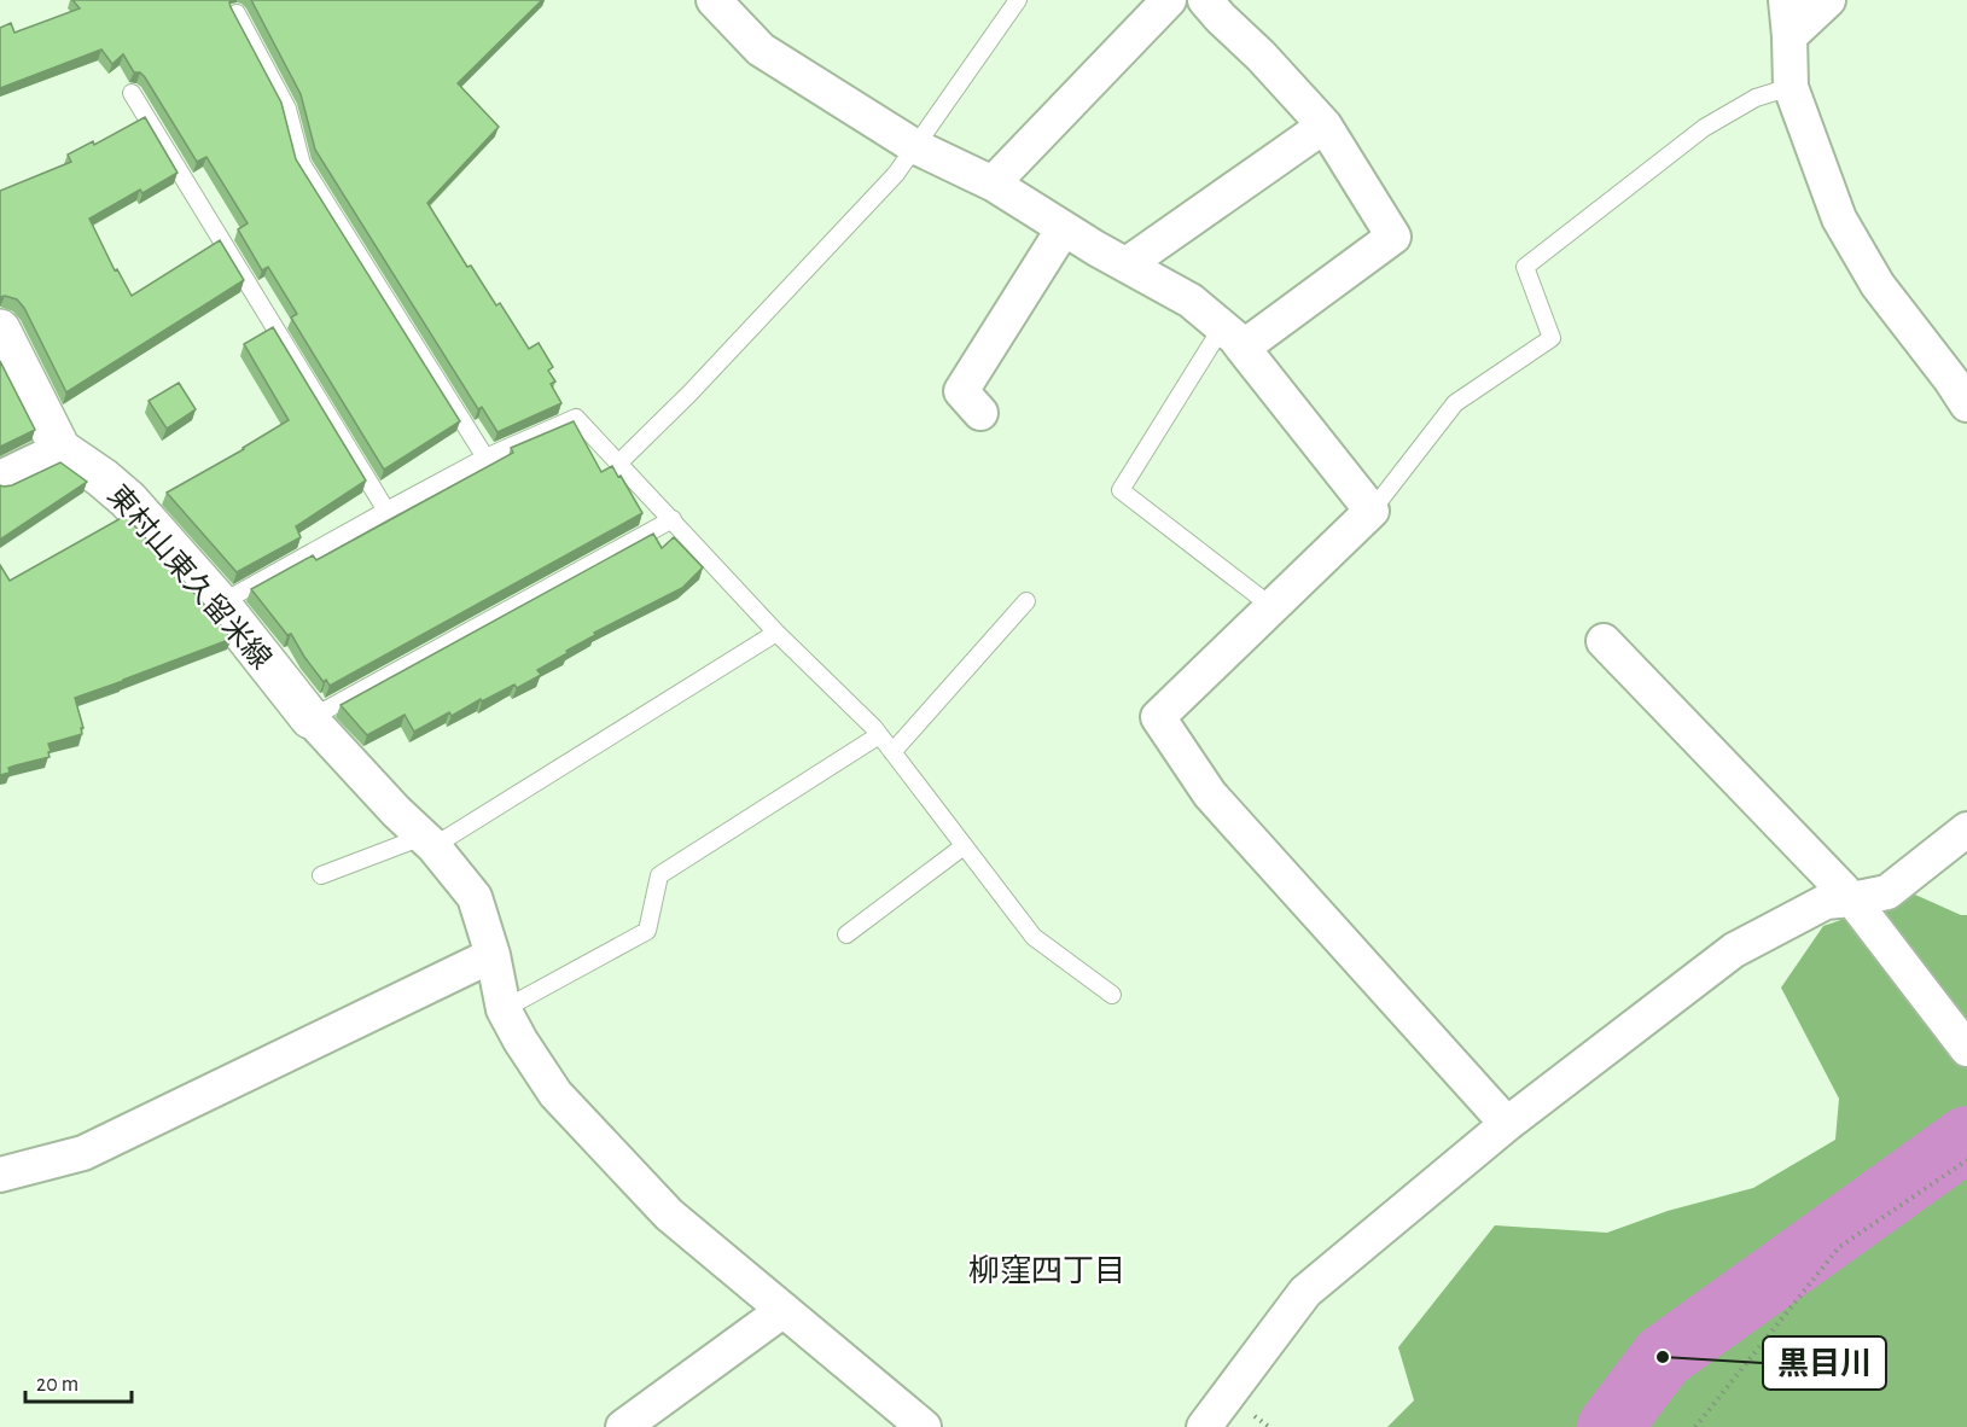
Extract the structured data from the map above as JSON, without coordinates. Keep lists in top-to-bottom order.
{
  "streets": {
    "main road": ["東村山東久留米線"]
  },
  "districts": ["柳窪四丁目"],
  "places": ["黒目川"],
  "scale_bar": "20 m"
}
